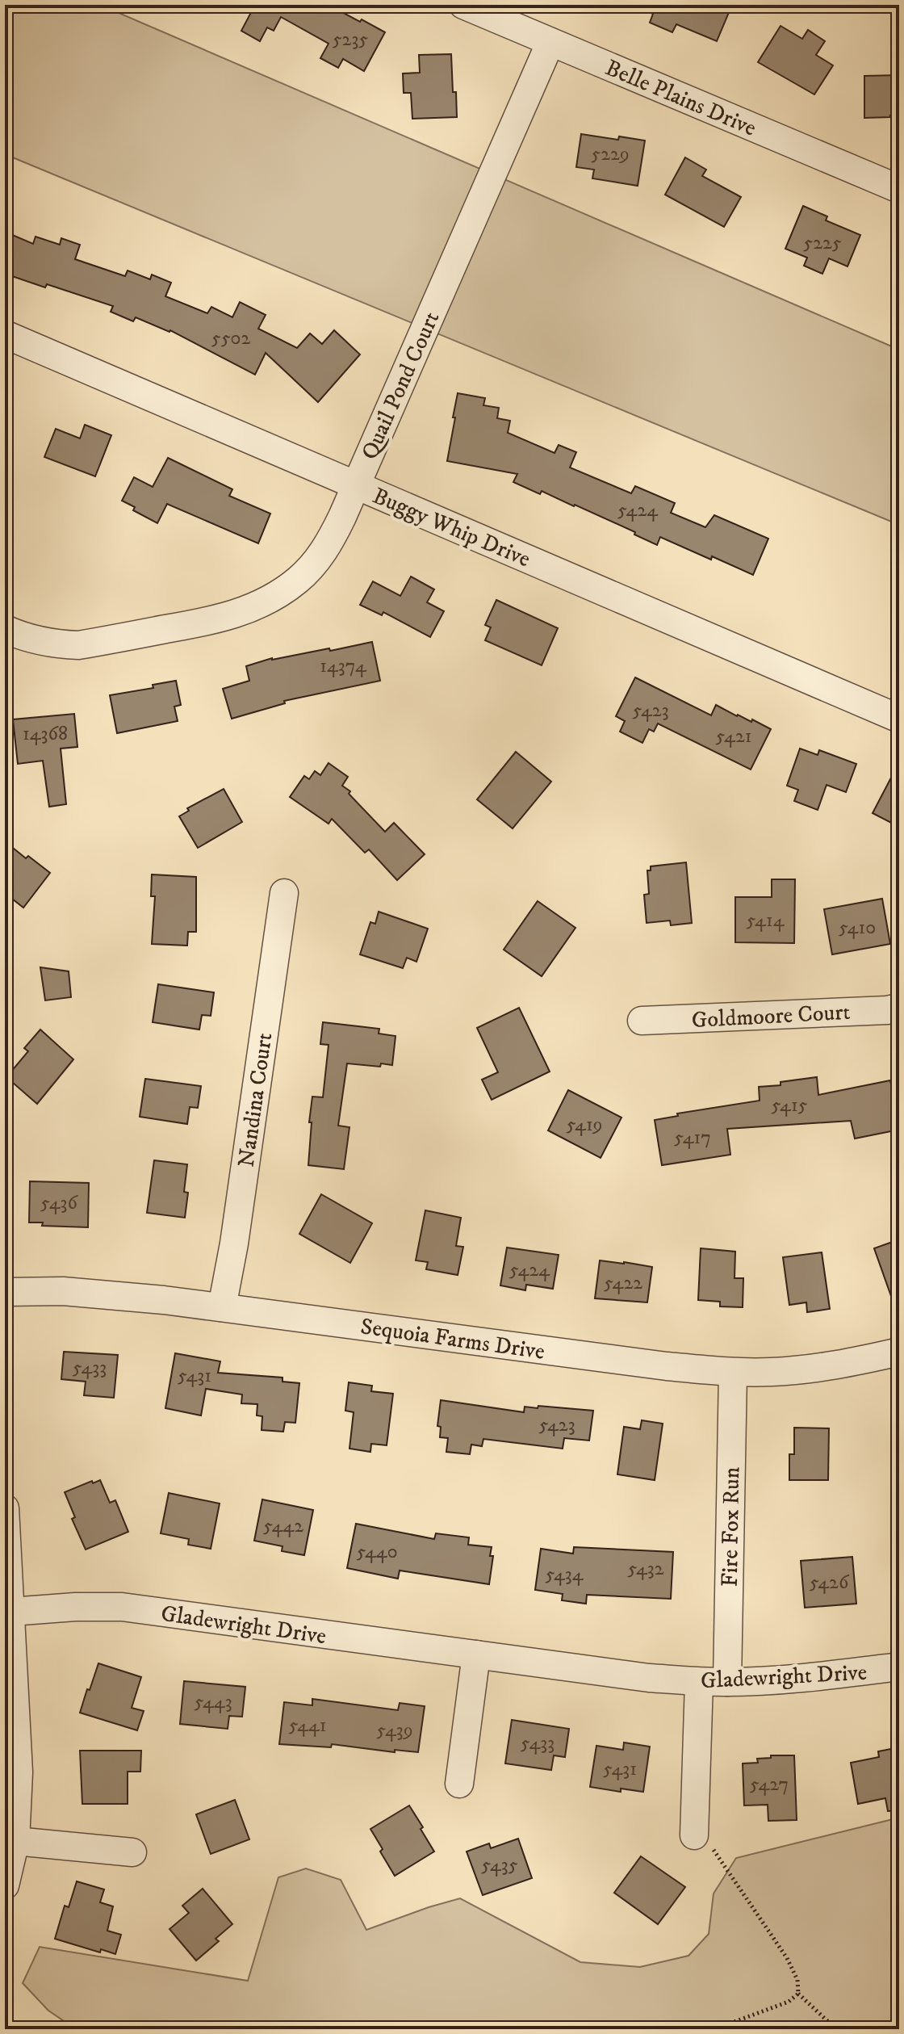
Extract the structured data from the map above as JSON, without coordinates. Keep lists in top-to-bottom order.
{
  "streets": {
    "street": [
      "Belle Plains Drive",
      "Quail Pond Court",
      "Buggy Whip Drive",
      "Goldmoore Court",
      "Nandina Court",
      "Sequoia Farms Drive",
      "Fire Fox Run",
      "Gladewright Drive"
    ]
  },
  "crossings": [
    ["Belle Plains Drive", "Quail Pond Court"],
    ["Quail Pond Court", "Buggy Whip Drive"],
    ["Nandina Court", "Sequoia Farms Drive"],
    ["Sequoia Farms Drive", "Fire Fox Run"],
    ["Fire Fox Run", "Gladewright Drive"]
  ],
  "house_numbers": [
    "5235",
    "5229",
    "5225",
    "5502",
    "5424",
    "14374",
    "5423",
    "14368",
    "5421",
    "5414",
    "5410",
    "5415",
    "5419",
    "5417",
    "5436",
    "5424",
    "5422",
    "5433",
    "5431",
    "5423",
    "5442",
    "5440",
    "5432",
    "5434",
    "5426",
    "5443",
    "5441",
    "5439",
    "5433",
    "5431",
    "5427",
    "5435"
  ]
}
